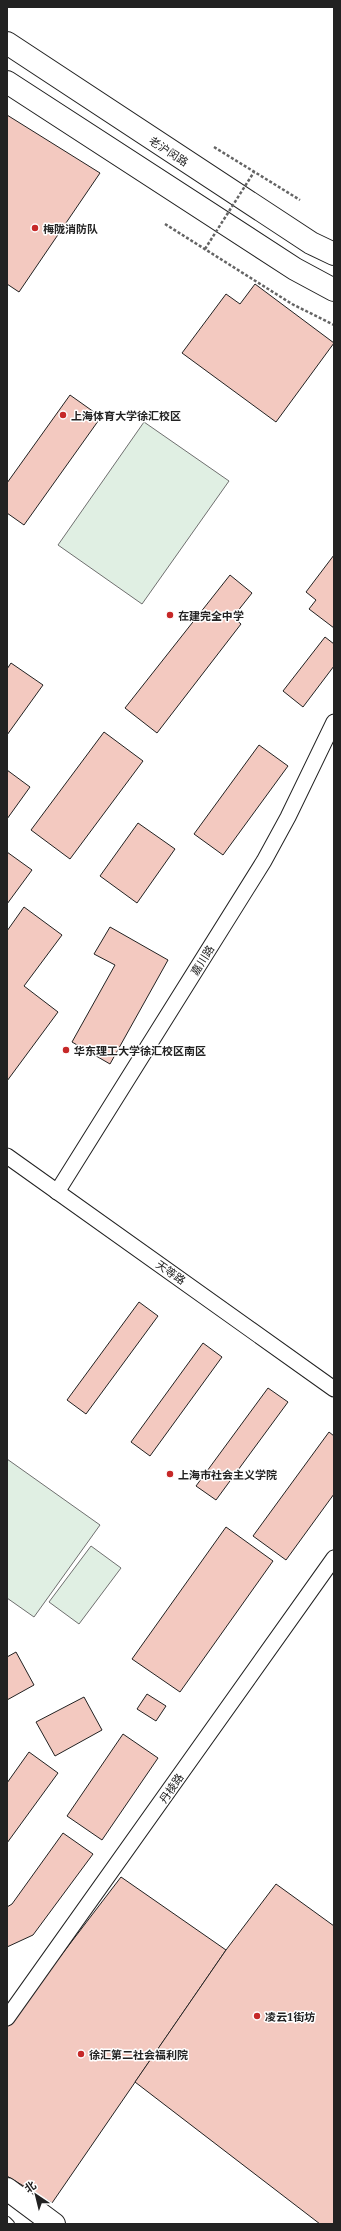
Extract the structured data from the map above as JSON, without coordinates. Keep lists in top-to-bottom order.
{
  "streets": {
    "main road": ["老沪闵路"],
    "street": ["嘉川路", "天等路", "丹棱路"]
  },
  "crossings": [
    ["嘉川路", "天等路"]
  ],
  "places": [
    "梅陇消防队",
    "上海体育大学徐汇校区",
    "在建完全中学",
    "华东理工大学徐汇校区南区",
    "上海市社会主义学院",
    "凌云1街坊",
    "徐汇第二社会福利院"
  ],
  "north": "top left"
}
